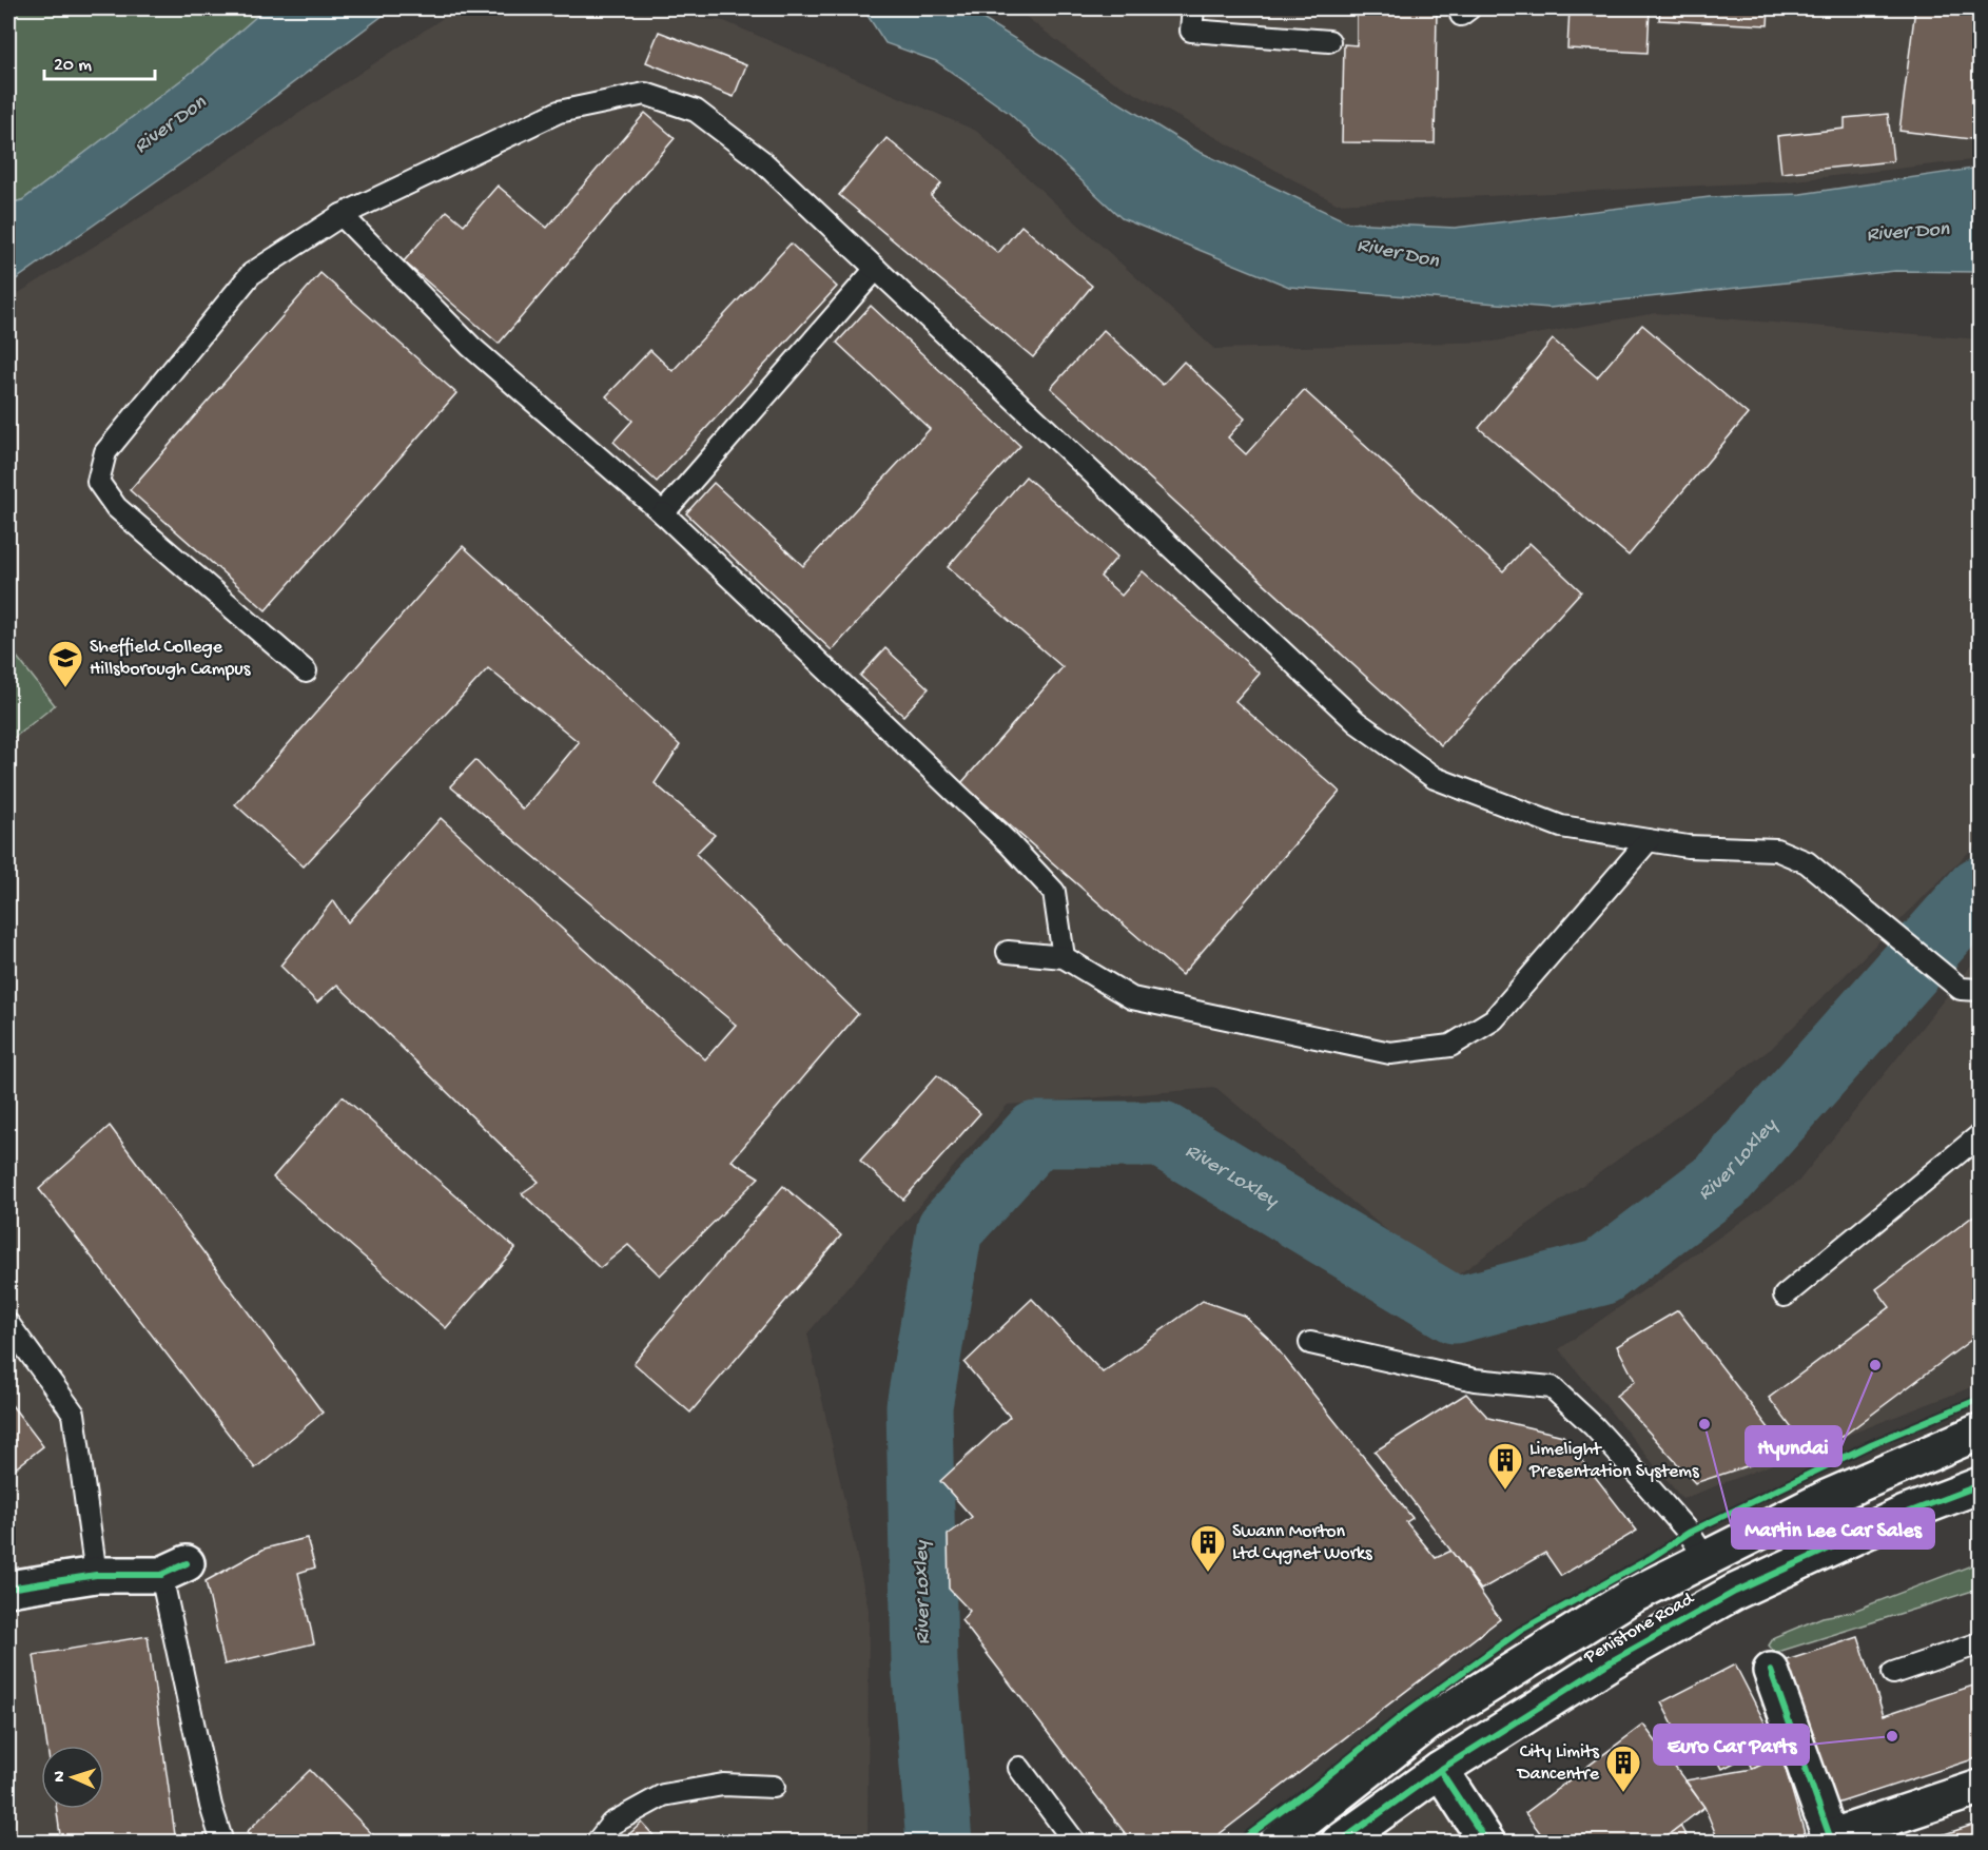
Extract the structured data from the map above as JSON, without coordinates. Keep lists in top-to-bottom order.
{
  "streets": {
    "main road": ["Penistone Road"]
  },
  "water": ["River Don", "River Loxley"],
  "places": {
    "school or university": ["Sheffield College Hillsborough Campus"],
    "other": ["Hyundai", "Martin Lee Car Sales", "Euro Car Parts"],
    "building": ["Limelight Presentation Systems", "Swann Morton Ltd Cygnet Works", "City Limits Dancentre"]
  },
  "scale_bar": "20 m",
  "north": "left"
}
